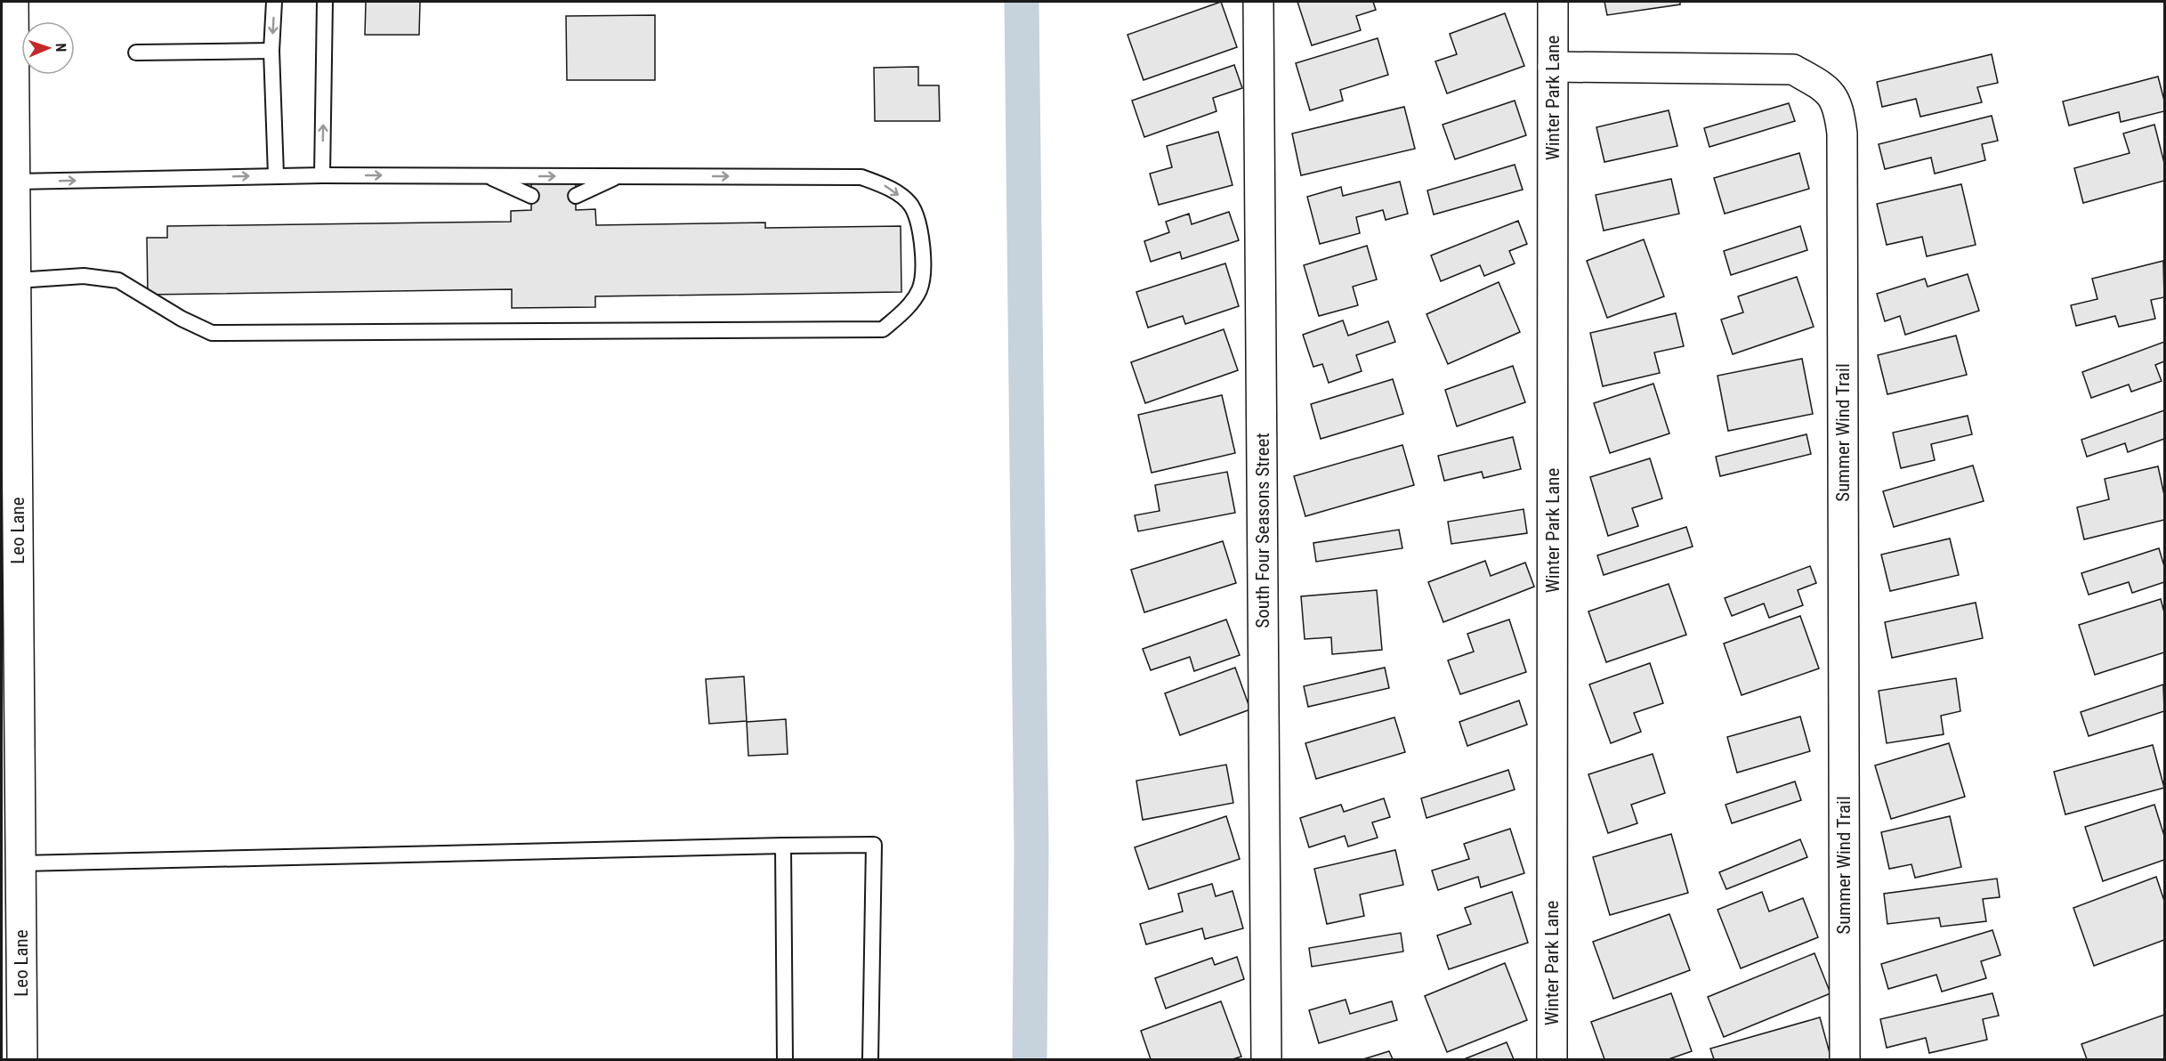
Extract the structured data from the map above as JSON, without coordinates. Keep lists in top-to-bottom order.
{
  "streets": {
    "street": [
      "Winter Park Lane",
      "Summer Wind Trail",
      "Leo Lane",
      "South Four Seasons Street"
    ]
  },
  "crossings": [
    ["Winter Park Lane", "Summer Wind Trail"]
  ],
  "north": "right"
}
